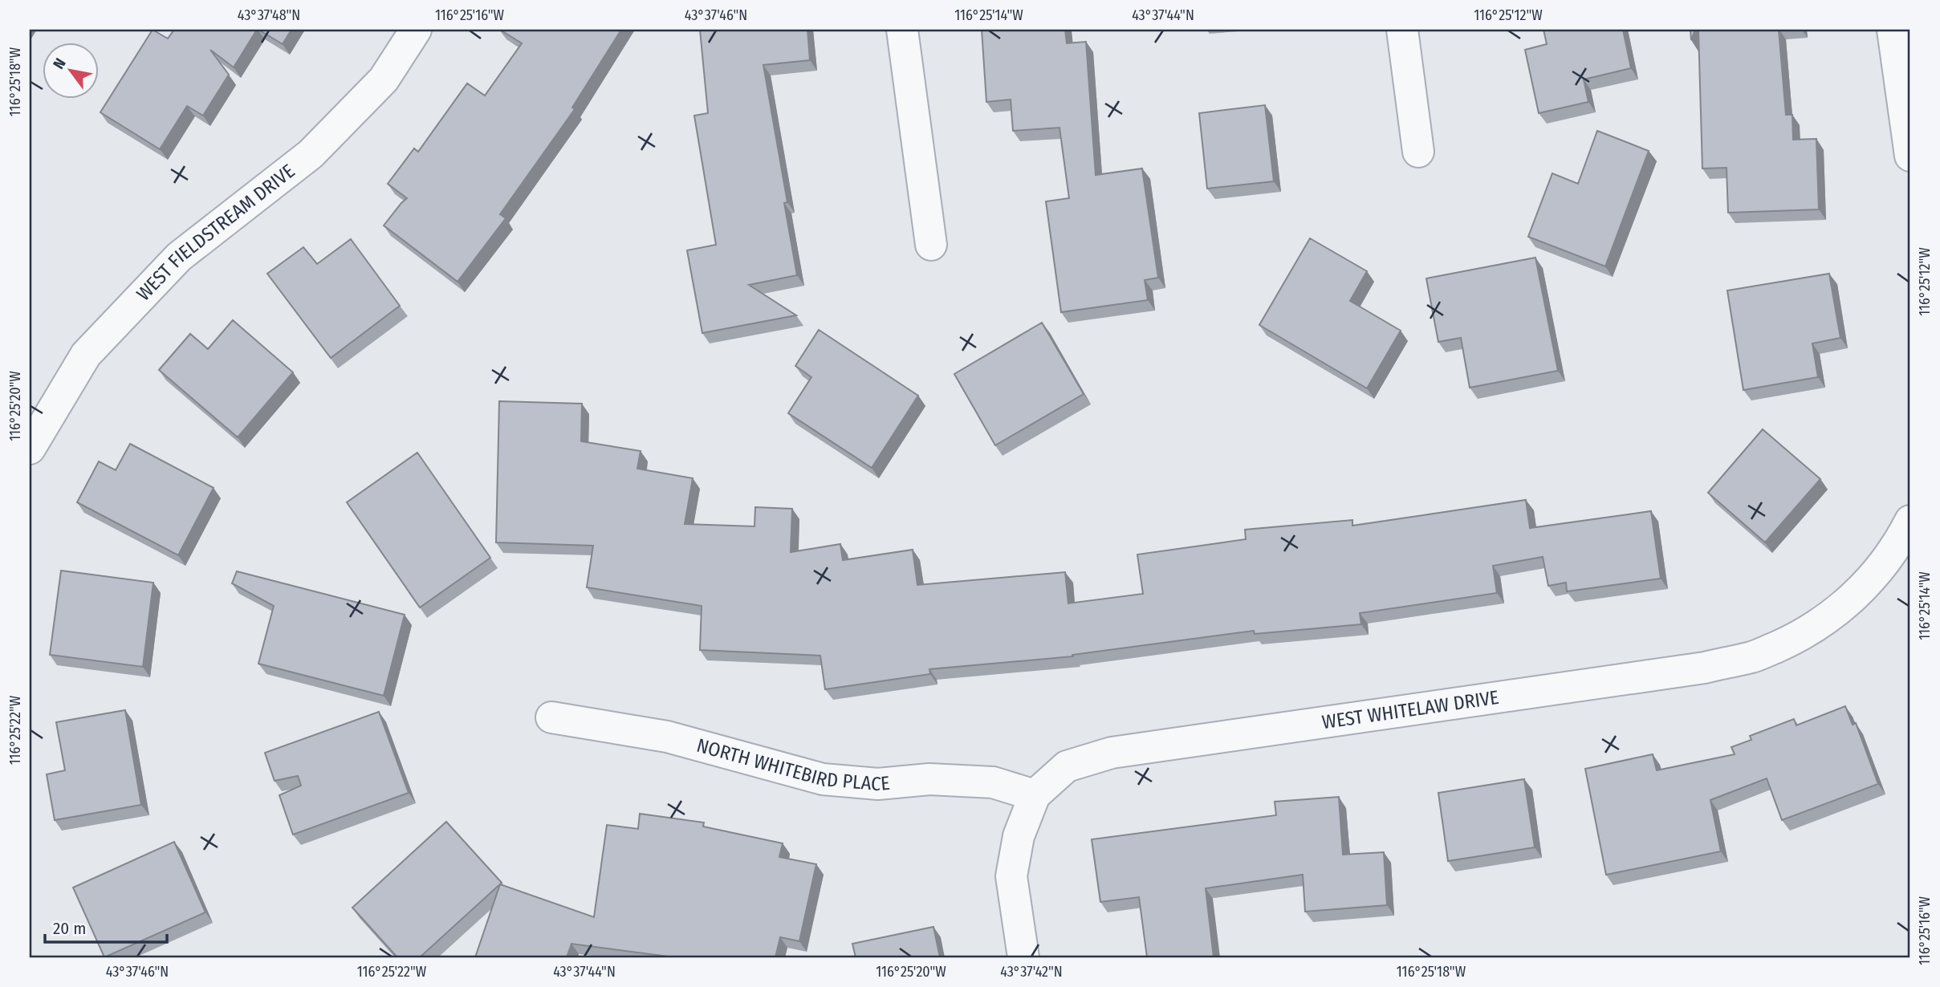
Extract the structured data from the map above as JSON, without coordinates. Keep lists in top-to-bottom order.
{
  "streets": {
    "street": ["WEST FIELDSTREAM DRIVE", "WEST WHITELAW DRIVE", "NORTH WHITEBIRD PLACE"]
  },
  "crossings": [
    ["WEST WHITELAW DRIVE", "NORTH WHITEBIRD PLACE"]
  ],
  "scale_bar": "20 m",
  "north": "top left",
  "coordinates": [
    "43°37'48\"N",
    "116°25'16\"W",
    "43°37'46\"N",
    "116°25'14\"W",
    "43°37'44\"N",
    "116°25'12\"W",
    "116°25'18\"W",
    "116°25'20\"W",
    "116°25'22\"W",
    "43°37'42\"N"
  ]
}
